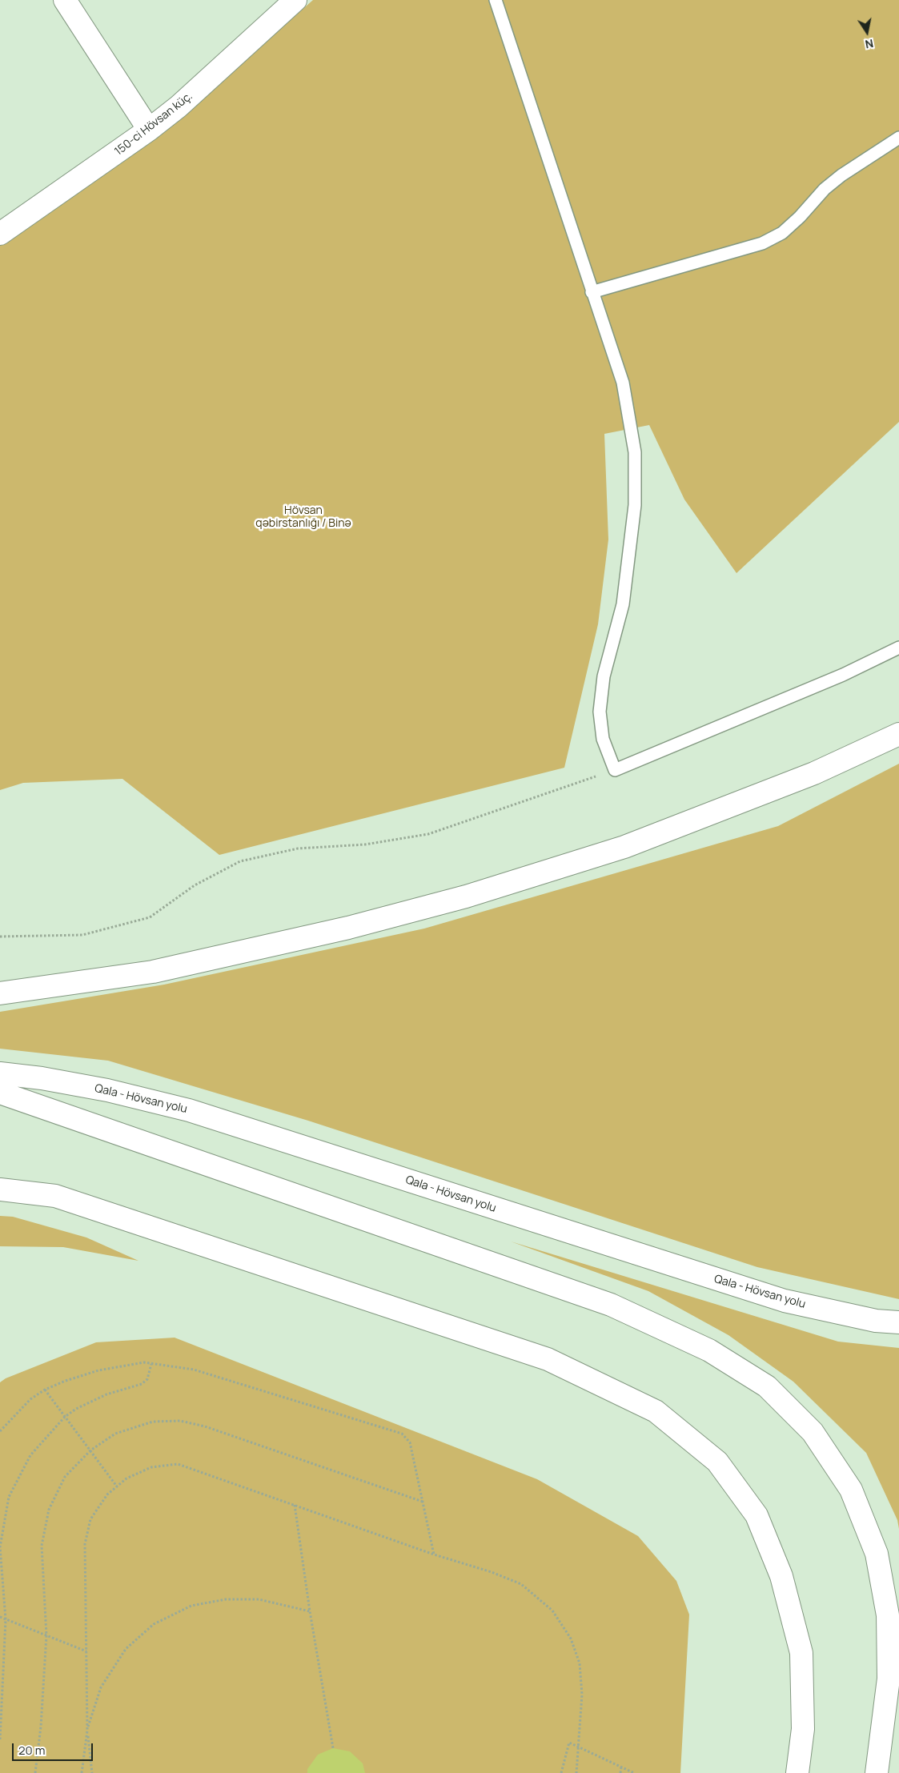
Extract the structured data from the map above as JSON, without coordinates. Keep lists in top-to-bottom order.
{
  "streets": {
    "main road": ["150-ci Hövsan küç.", "Qala - Hövsan yolu"]
  },
  "parks": ["Hövsan qəbirstanlığı / Binə"],
  "scale_bar": "20 m",
  "north": "bottom"
}
